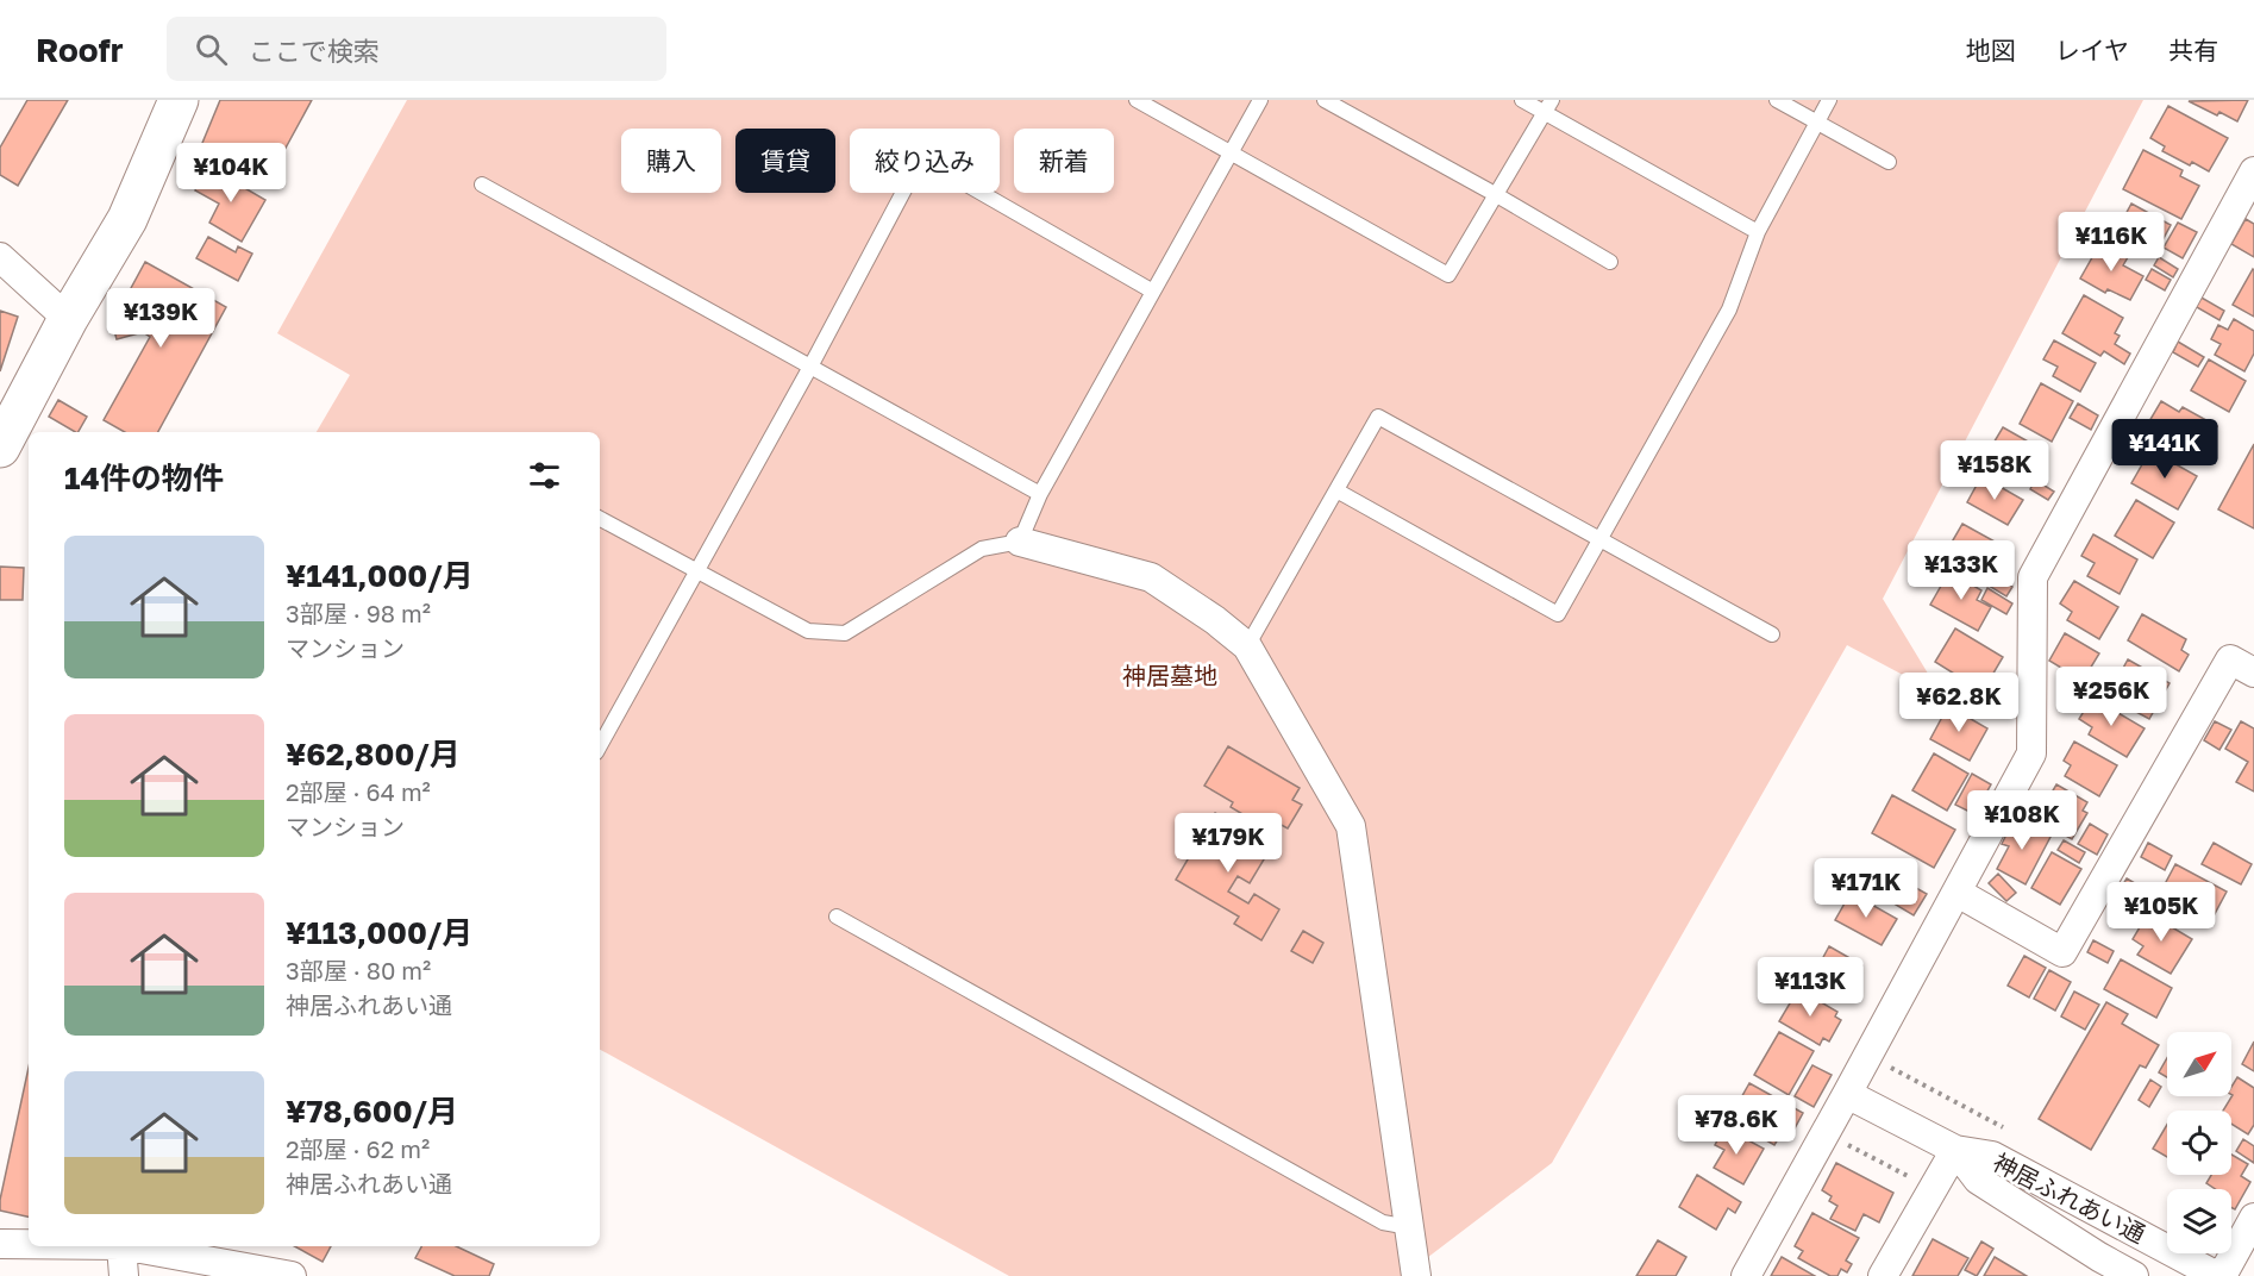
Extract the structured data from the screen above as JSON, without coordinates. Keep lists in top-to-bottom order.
{
  "streets": {
    "street": ["神居ふれあい通"]
  },
  "parks": ["神居墓地"],
  "north": "top right",
  "page": {
    "header": "Roofr",
    "search": "ここで検索",
    "nav": ["地図", "レイヤ", "共有"],
    "chip": [
      "購入",
      "賃貸",
      "絞り込み",
      "新着"
    ],
    "price": [
      "¥104K",
      "¥116K",
      "¥139K",
      "¥141K",
      "¥158K",
      "¥133K",
      "¥256K",
      "¥62.8K",
      "¥108K",
      "¥179K",
      "¥171K",
      "¥105K",
      "¥113K",
      "¥78.6K"
    ],
    "heading": "14件の物件",
    "list": [
      {
        "name": "¥141,000/月",
        "note": "3部屋 · 98 m² · マンション"
      },
      {
        "name": "¥62,800/月",
        "note": "2部屋 · 64 m² · マンション"
      },
      {
        "name": "¥113,000/月",
        "note": "3部屋 · 80 m² · 神居ふれあい通"
      },
      {
        "name": "¥78,600/月",
        "note": "2部屋 · 62 m² · 神居ふれあい通"
      }
    ]
  }
}
